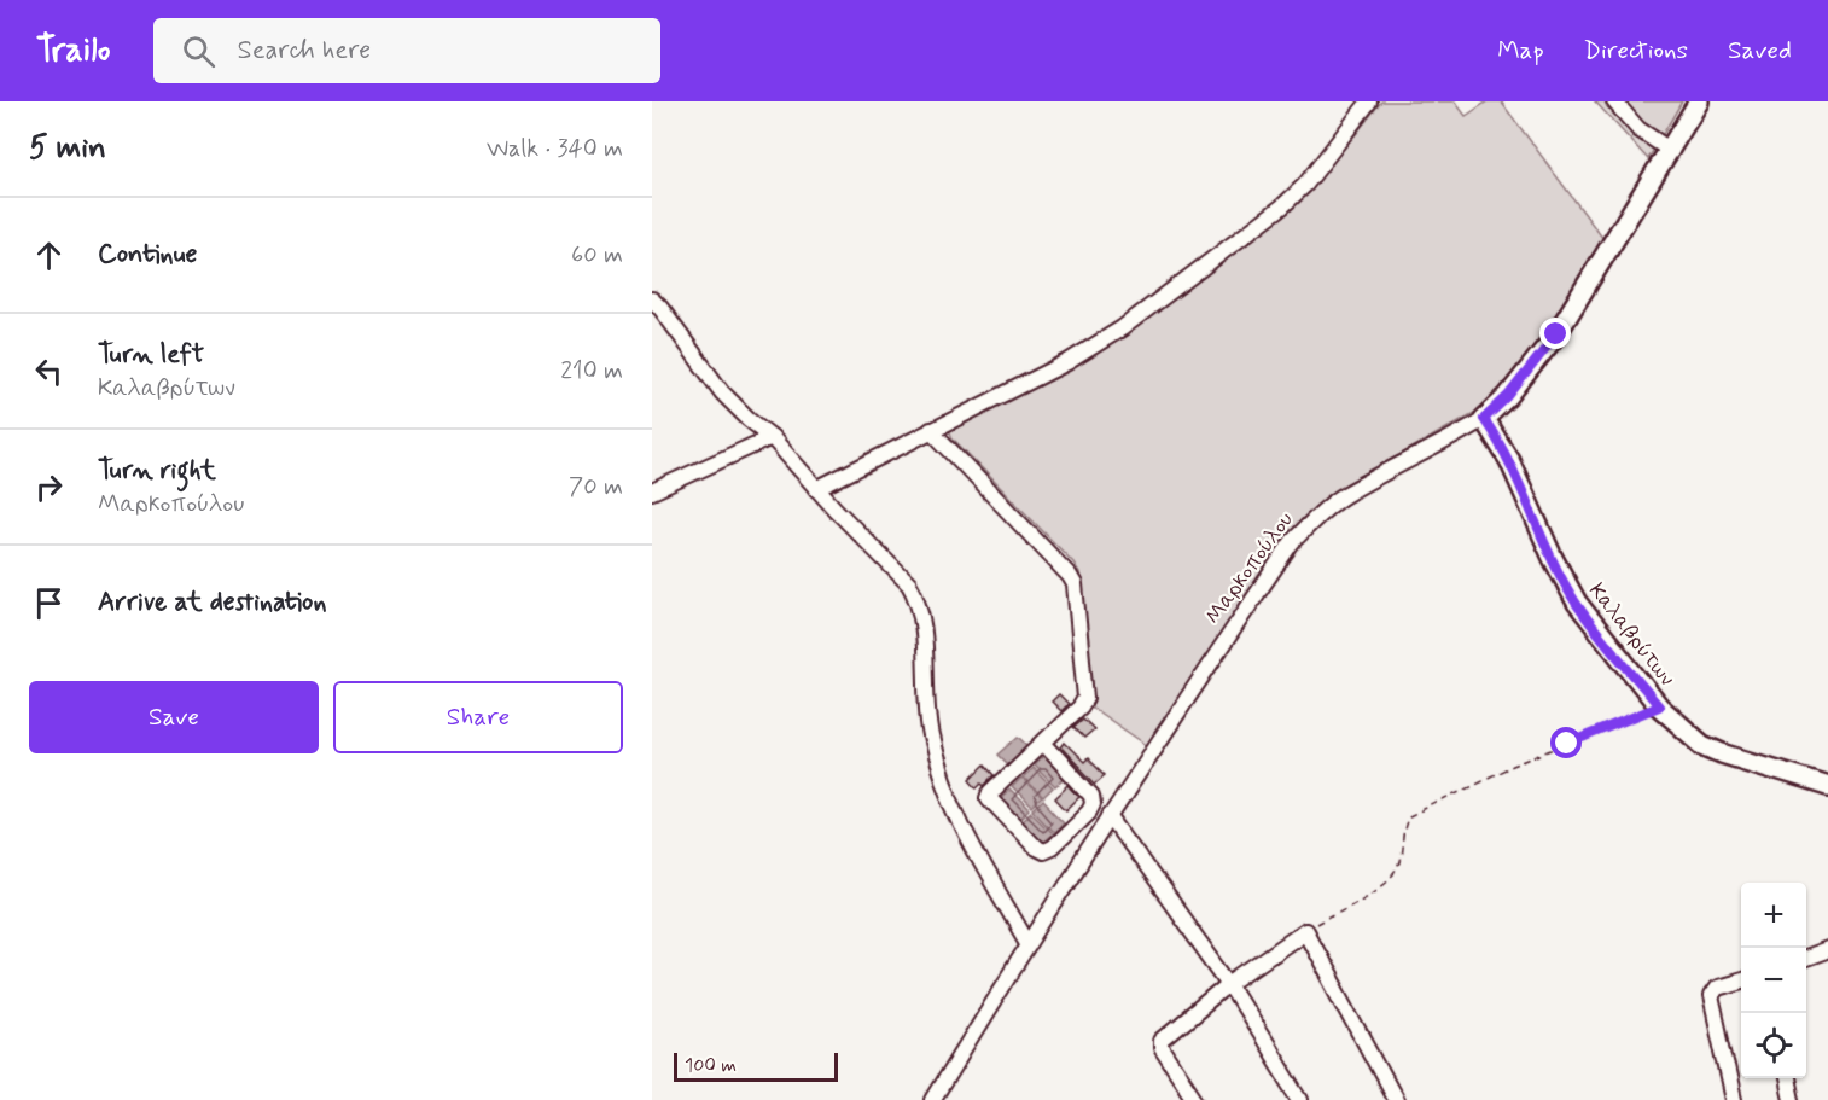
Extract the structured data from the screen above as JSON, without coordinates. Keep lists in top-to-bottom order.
{
  "streets": {
    "main road": ["Μαρκοπούλου", "Καλαβρύτων"]
  },
  "crossings": [
    ["Μαρκοπούλου", "Καλαβρύτων"]
  ],
  "scale_bar": "100 m",
  "page": {
    "header": "Trailo",
    "search": "Search here",
    "nav": ["Map", "Directions", "Saved"],
    "heading": ["5 min", "Walk · 340 m"],
    "list": [
      ["Continue", "60 m"],
      ["Turn left", "Καλαβρύτων", "210 m"],
      ["Turn right", "Μαρκοπούλου", "70 m"],
      "Arrive at destination"
    ],
    "buttons": ["Save", "Share"],
    "map_buttons": ["+", "−"],
    "scale": "100 m"
  }
}
